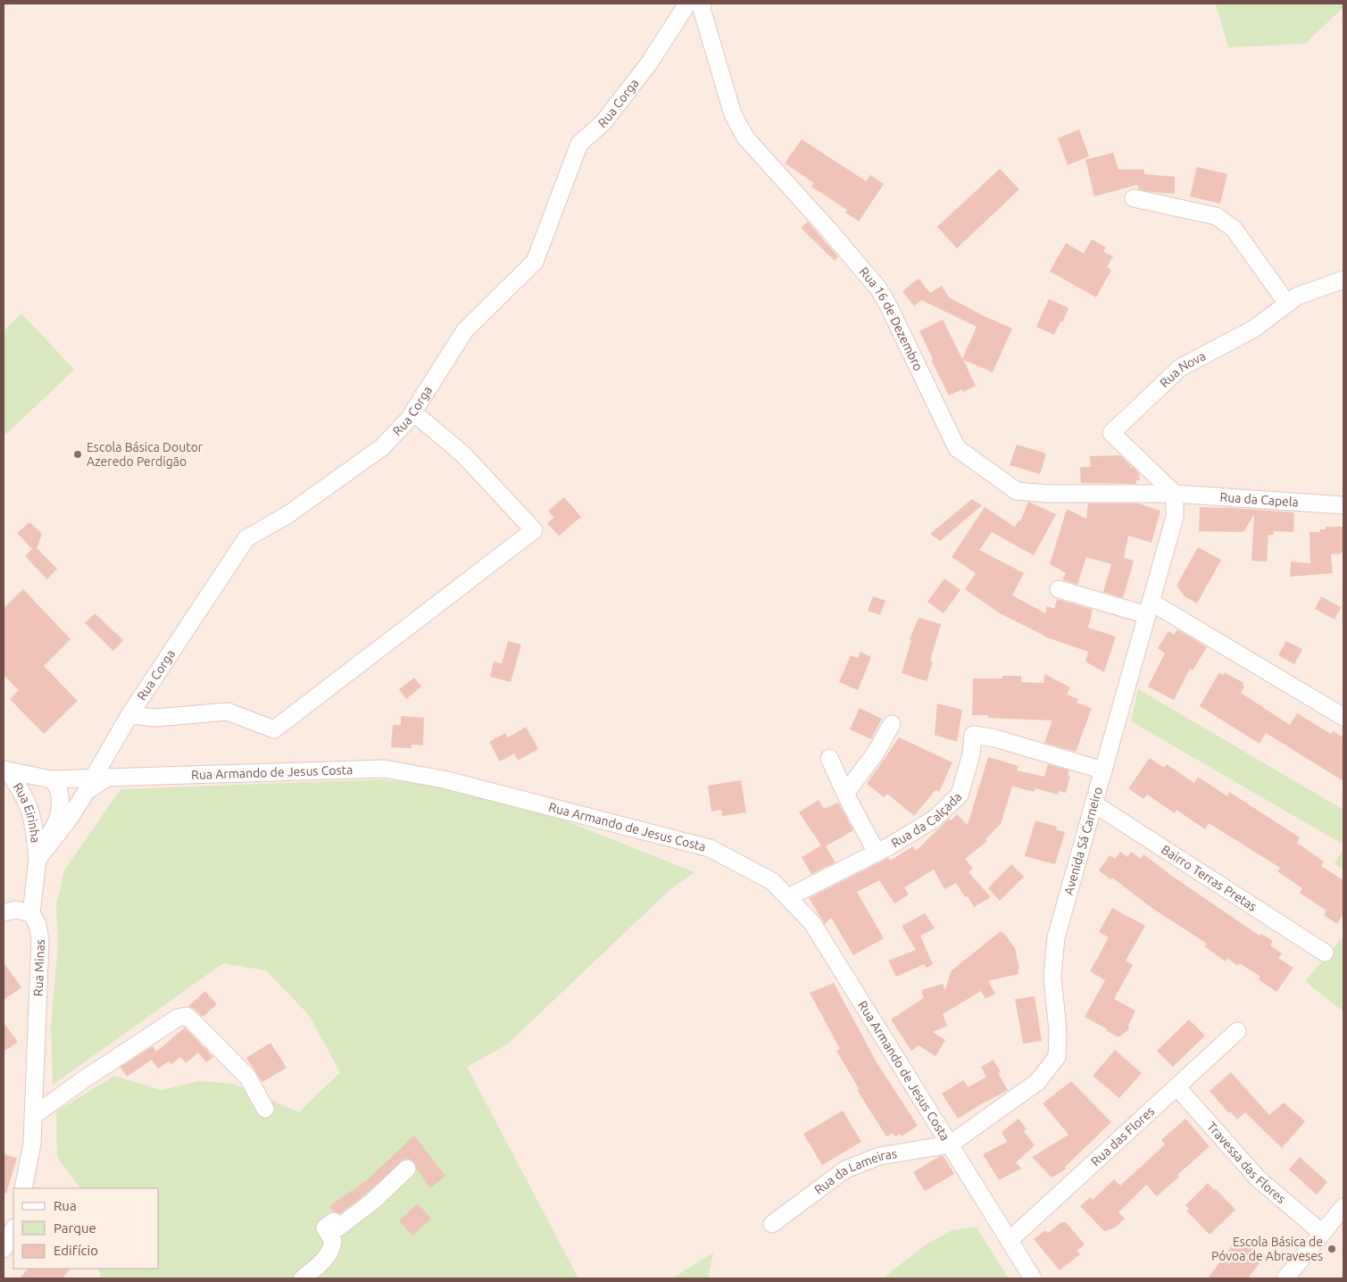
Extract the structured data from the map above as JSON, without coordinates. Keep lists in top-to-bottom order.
{
  "streets": {
    "street": [
      "Rua Corga",
      "Rua 16 de Dezembro",
      "Rua Nova",
      "Rua da Capela",
      "Rua Armando de Jesus Costa",
      "Rua Eirinha",
      "Rua da Calçada",
      "Avenida Sá Carneiro",
      "Bairro Terras Pretas",
      "Rua Minas",
      "Rua das Flores",
      "Travessa das Flores",
      "Rua da Lameiras"
    ]
  },
  "crossings": [
    ["Rua Corga", "Rua Armando de Jesus Costa"],
    ["Rua 16 de Dezembro", "Rua Nova"],
    ["Rua 16 de Dezembro", "Rua da Capela"],
    ["Rua 16 de Dezembro", "Avenida Sá Carneiro"],
    ["Rua Nova", "Rua da Capela"],
    ["Rua Nova", "Avenida Sá Carneiro"],
    ["Rua da Capela", "Avenida Sá Carneiro"],
    ["Rua Armando de Jesus Costa", "Rua Eirinha"],
    ["Rua Armando de Jesus Costa", "Rua da Calçada"],
    ["Rua Armando de Jesus Costa", "Avenida Sá Carneiro"],
    ["Rua Armando de Jesus Costa", "Rua das Flores"],
    ["Rua Armando de Jesus Costa", "Rua da Lameiras"],
    ["Rua Eirinha", "Rua Minas"],
    ["Rua da Calçada", "Avenida Sá Carneiro"],
    ["Avenida Sá Carneiro", "Bairro Terras Pretas"],
    ["Avenida Sá Carneiro", "Rua da Lameiras"],
    ["Rua das Flores", "Travessa das Flores"]
  ],
  "places": ["Escola Básica Doutor Azeredo Perdigão", "Escola Básica de Póvoa de Abraveses"],
  "legend": ["Rua", "Parque", "Edifício"]
}
